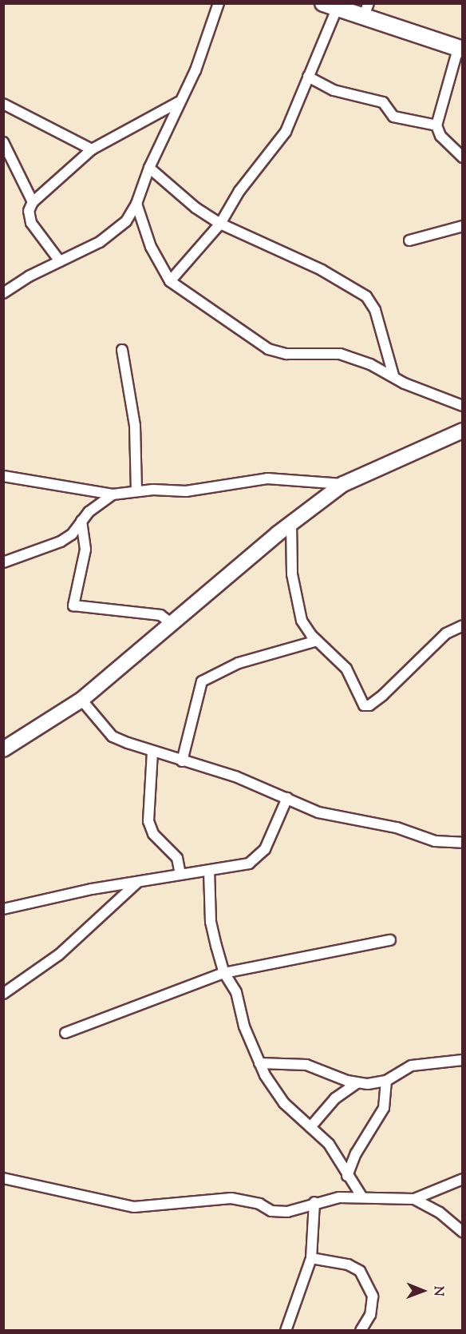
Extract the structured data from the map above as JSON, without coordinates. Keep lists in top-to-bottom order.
{
  "north": "right"
}
